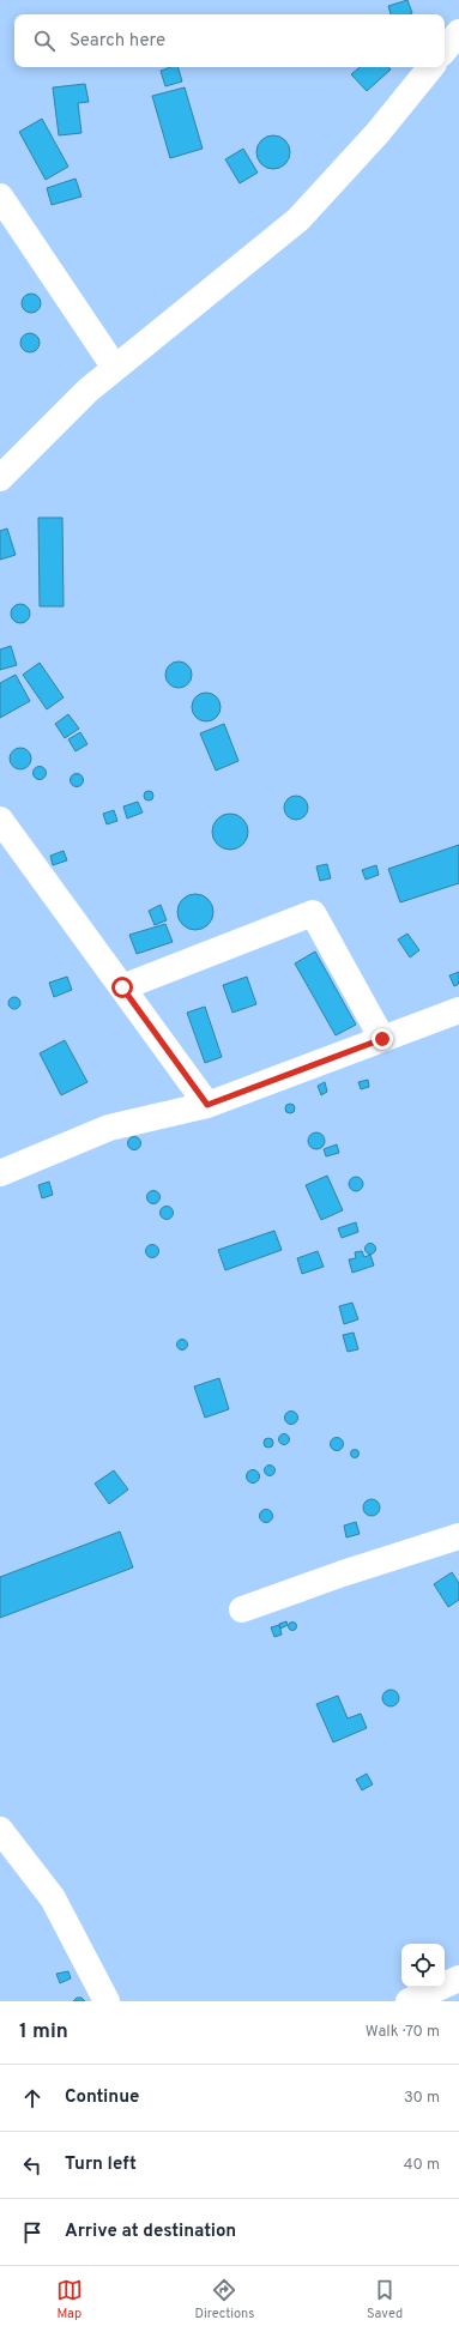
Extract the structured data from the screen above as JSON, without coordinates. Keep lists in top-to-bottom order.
{
  "page": {
    "search": "Search here",
    "heading": ["1 min", "Walk · 70 m"],
    "list": [
      ["Continue", "30 m"],
      ["Turn left", "40 m"],
      "Arrive at destination"
    ],
    "nav": ["Map", "Directions", "Saved"]
  }
}
